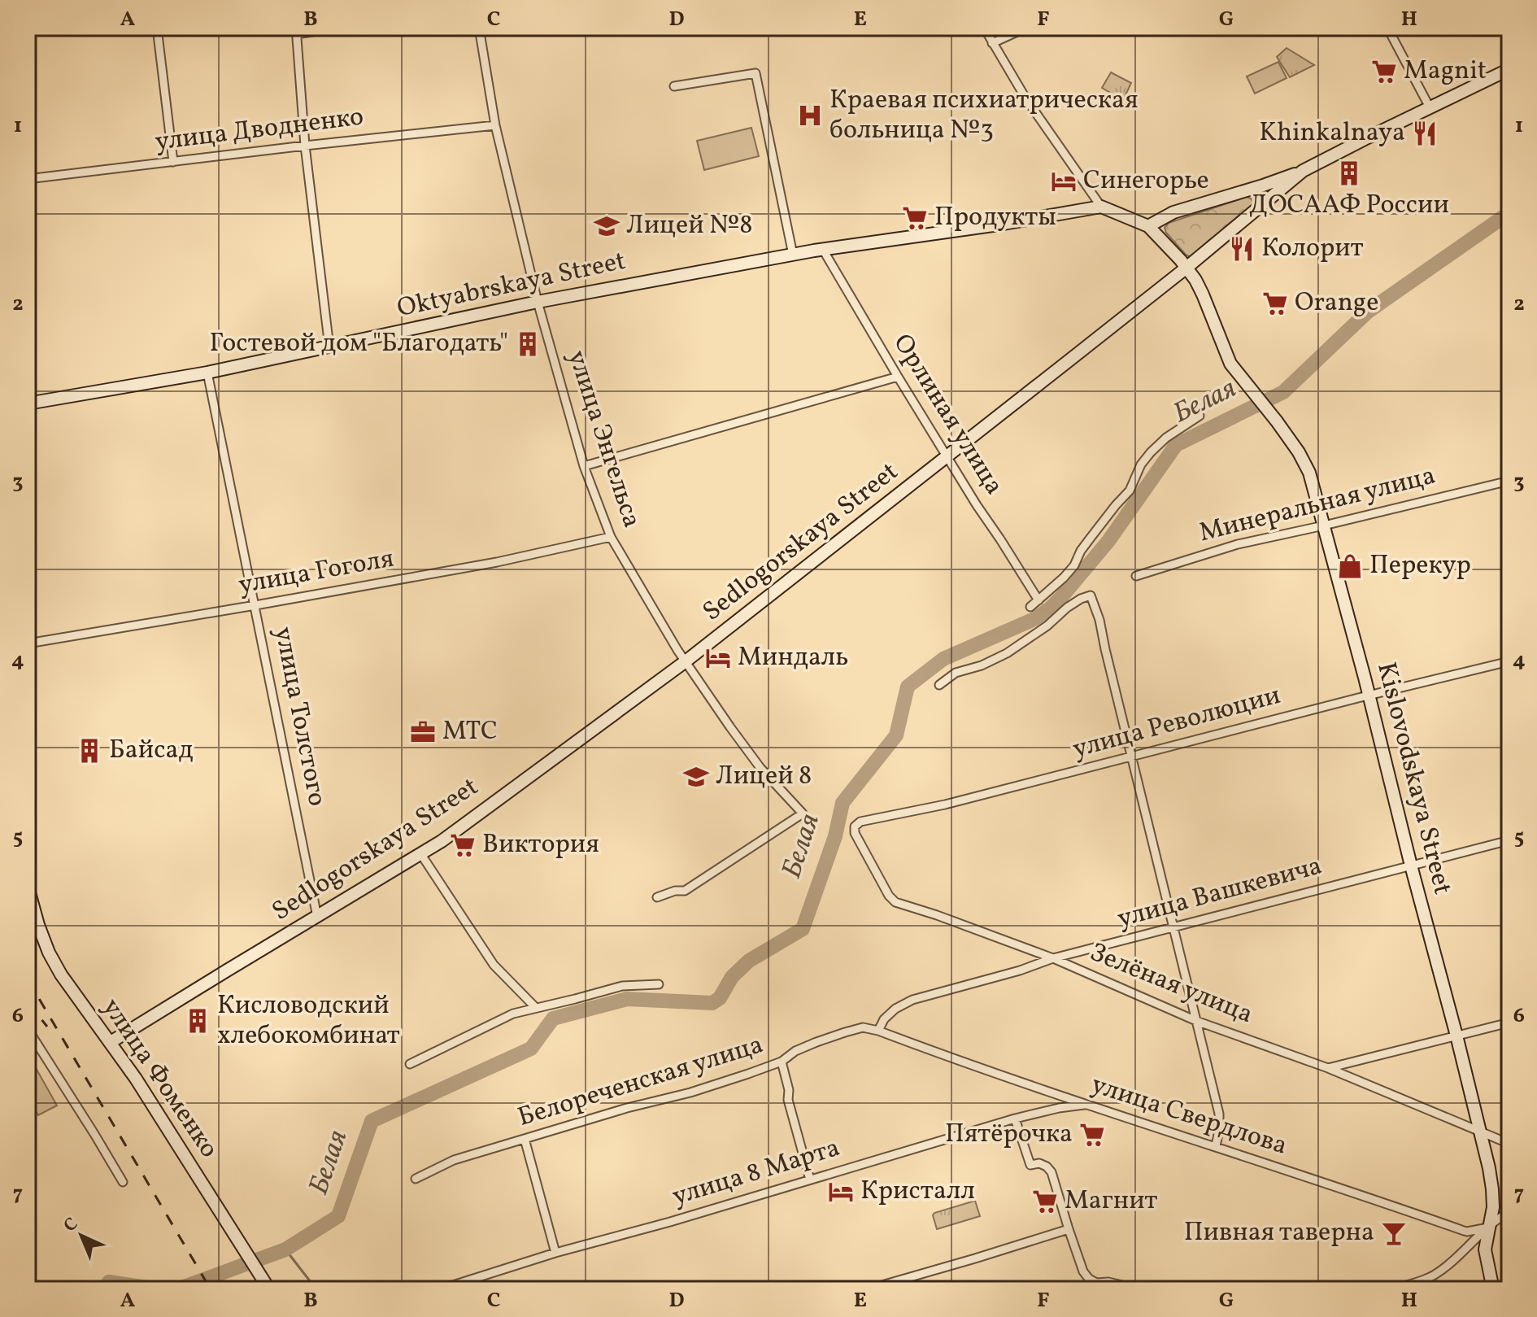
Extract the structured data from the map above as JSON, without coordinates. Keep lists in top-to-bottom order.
{
  "streets": {
    "street": [
      "улица Дводненко",
      "Oktyabrskaya Street",
      "Орлиная улица",
      "улица Энгельса",
      "Минеральная улица",
      "Sedlogorskaya Street",
      "улица Гоголя",
      "улица Толстого",
      "улица Революции",
      "Kislovodskaya Street",
      "улица Вашкевича",
      "Зелёная улица",
      "улица Фоменко",
      "Белореченская улица",
      "улица Свердлова",
      "улица 8 Марта"
    ]
  },
  "crossings": [
    ["улица Дводненко", "улица Энгельса"],
    ["Oktyabrskaya Street", "Орлиная улица"],
    ["Oktyabrskaya Street", "улица Энгельса"],
    ["Oktyabrskaya Street", "улица Толстого"],
    ["Орлиная улица", "Sedlogorskaya Street"],
    ["улица Энгельса", "Sedlogorskaya Street"],
    ["улица Энгельса", "улица Гоголя"],
    ["Минеральная улица", "Kislovodskaya Street"],
    ["Sedlogorskaya Street", "улица Толстого"],
    ["Sedlogorskaya Street", "Kislovodskaya Street"],
    ["Sedlogorskaya Street", "улица Фоменко"],
    ["улица Гоголя", "улица Толстого"],
    ["улица Революции", "Kislovodskaya Street"],
    ["улица Революции", "Зелёная улица"],
    ["Kislovodskaya Street", "улица Вашкевича"],
    ["Kislovodskaya Street", "Зелёная улица"],
    ["Kislovodskaya Street", "улица Свердлова"],
    ["улица Вашкевича", "Зелёная улица"],
    ["улица Вашкевича", "Белореченская улица"],
    ["улица Вашкевича", "улица Свердлова"],
    ["Белореченская улица", "улица Свердлова"],
    ["улица Свердлова", "улица 8 Марта"]
  ],
  "water": ["Белая"],
  "places": {
    "supermarket": [
      "Magnit",
      "Продукты",
      "Orange",
      "Виктория",
      "Пятёрочка",
      "Магнит"
    ],
    "hospital": ["Краевая психиатрическая больница №3"],
    "restaurant": ["Khinkalnaya", "Колорит"],
    "building": [
      "ДОСААФ России",
      "Гостевой дом \"Благодать\"",
      "Байсад",
      "Кисловодский хлебокомбинат"
    ],
    "hotel": ["Синегорье", "Миндаль", "Кристалл"],
    "school or university": ["Лицей №8", "Лицей 8"],
    "shop": ["Перекур"],
    "office": ["МТС"],
    "bar": ["Пивная таверна"]
  },
  "north": "top left",
  "grid": {
    "columns": [
      "A",
      "B",
      "C",
      "D",
      "E",
      "F",
      "G",
      "H"
    ],
    "rows": [
      "1",
      "2",
      "3",
      "4",
      "5",
      "6",
      "7"
    ]
  }
}
